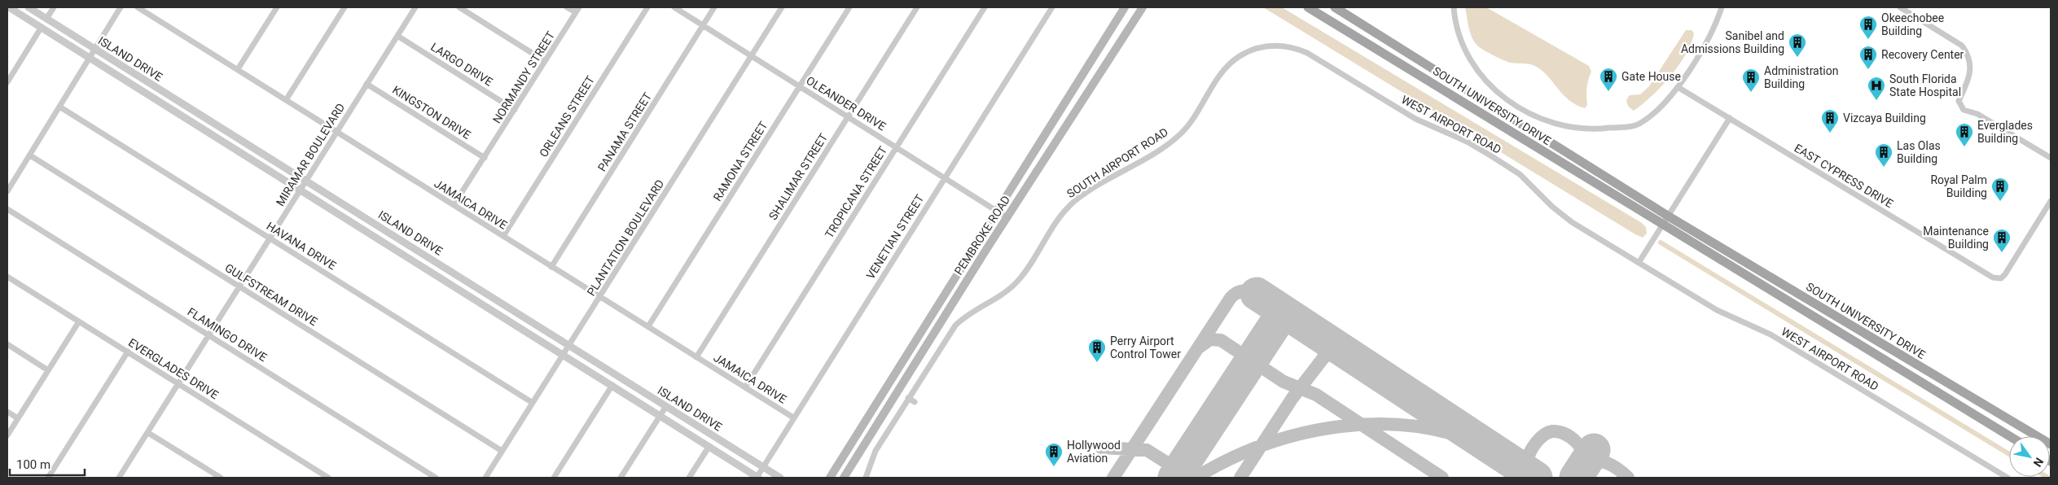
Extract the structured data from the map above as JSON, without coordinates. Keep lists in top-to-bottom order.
{
  "streets": {
    "main road": ["SOUTH UNIVERSITY DRIVE", "PEMBROKE ROAD"],
    "street": [
      "ISLAND DRIVE",
      "LARGO DRIVE",
      "NORMANDY STREET",
      "OLEANDER DRIVE",
      "KINGSTON DRIVE",
      "ORLEANS STREET",
      "WEST AIRPORT ROAD",
      "PANAMA STREET",
      "MIRAMAR BOULEVARD",
      "RAMONA STREET",
      "SOUTH AIRPORT ROAD",
      "EAST CYPRESS DRIVE",
      "SHALIMAR STREET",
      "TROPICANA STREET",
      "JAMAICA DRIVE",
      "VENETIAN STREET",
      "PLANTATION BOULEVARD",
      "HAVANA DRIVE",
      "GULFSTREAM DRIVE",
      "FLAMINGO DRIVE",
      "EVERGLADES DRIVE"
    ]
  },
  "crossings": [
    ["ISLAND DRIVE", "MIRAMAR BOULEVARD"],
    ["ISLAND DRIVE", "VENETIAN STREET"],
    ["ISLAND DRIVE", "PLANTATION BOULEVARD"],
    ["LARGO DRIVE", "NORMANDY STREET"],
    ["LARGO DRIVE", "MIRAMAR BOULEVARD"],
    ["NORMANDY STREET", "KINGSTON DRIVE"],
    ["NORMANDY STREET", "JAMAICA DRIVE"],
    ["OLEANDER DRIVE", "PANAMA STREET"],
    ["OLEANDER DRIVE", "RAMONA STREET"],
    ["OLEANDER DRIVE", "SHALIMAR STREET"],
    ["OLEANDER DRIVE", "TROPICANA STREET"],
    ["OLEANDER DRIVE", "PEMBROKE ROAD"],
    ["OLEANDER DRIVE", "VENETIAN STREET"],
    ["OLEANDER DRIVE", "PLANTATION BOULEVARD"],
    ["KINGSTON DRIVE", "MIRAMAR BOULEVARD"],
    ["ORLEANS STREET", "JAMAICA DRIVE"],
    ["WEST AIRPORT ROAD", "SOUTH AIRPORT ROAD"],
    ["PANAMA STREET", "JAMAICA DRIVE"],
    ["MIRAMAR BOULEVARD", "JAMAICA DRIVE"],
    ["MIRAMAR BOULEVARD", "HAVANA DRIVE"],
    ["MIRAMAR BOULEVARD", "GULFSTREAM DRIVE"],
    ["MIRAMAR BOULEVARD", "FLAMINGO DRIVE"],
    ["MIRAMAR BOULEVARD", "EVERGLADES DRIVE"],
    ["RAMONA STREET", "JAMAICA DRIVE"],
    ["SHALIMAR STREET", "JAMAICA DRIVE"],
    ["TROPICANA STREET", "JAMAICA DRIVE"],
    ["JAMAICA DRIVE", "VENETIAN STREET"],
    ["JAMAICA DRIVE", "PLANTATION BOULEVARD"],
    ["PLANTATION BOULEVARD", "HAVANA DRIVE"],
    ["PLANTATION BOULEVARD", "GULFSTREAM DRIVE"]
  ],
  "places": {
    "building": [
      "Okeechobee Building",
      "Sanibel and Admissions Building",
      "Recovery Center",
      "Gate House",
      "Administration Building",
      "Vizcaya Building",
      "Everglades Building",
      "Las Olas Building",
      "Royal Palm Building",
      "Maintenance Building",
      "Perry Airport Control Tower",
      "Hollywood Aviation"
    ],
    "hospital": ["South Florida State Hospital"]
  },
  "scale_bar": "100 m",
  "north": "bottom right"
}
